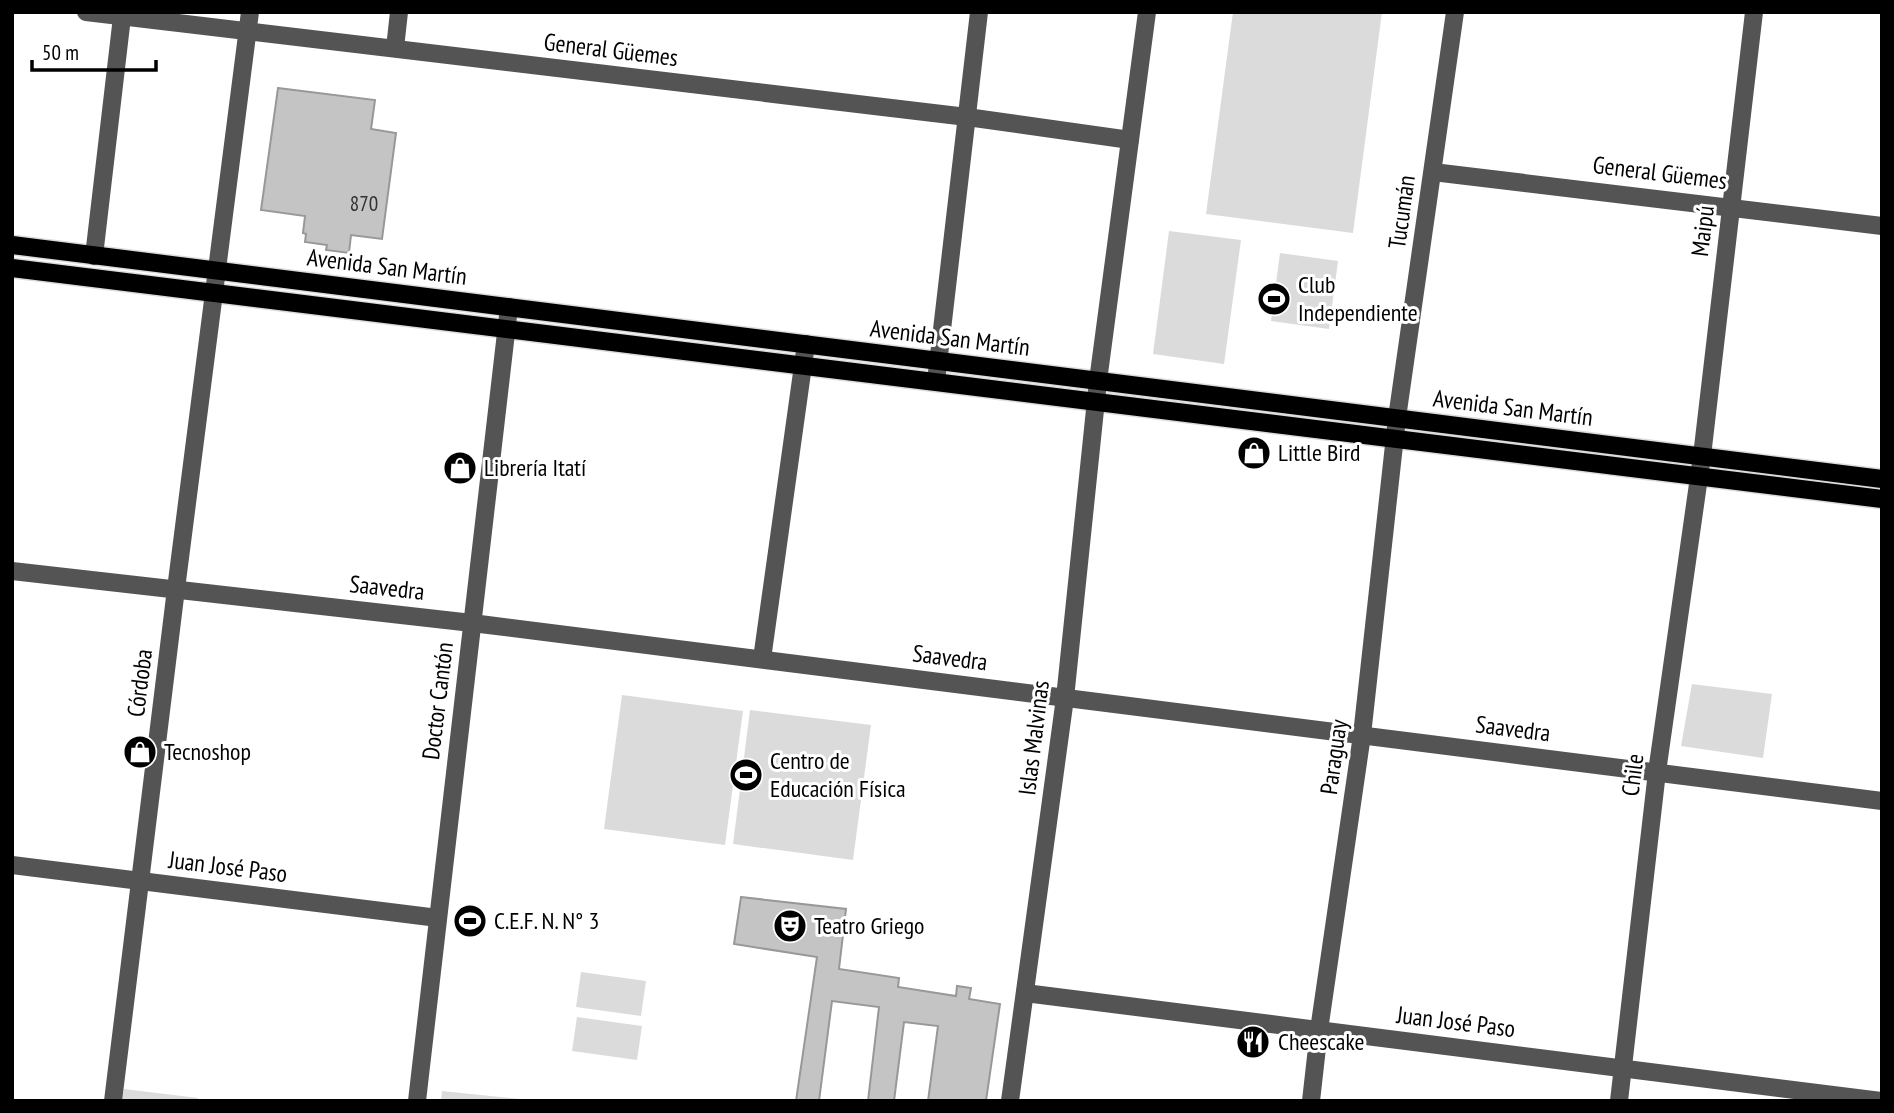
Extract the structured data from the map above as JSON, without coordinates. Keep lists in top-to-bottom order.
{
  "streets": {
    "main road": ["Avenida San Martín"],
    "street": [
      "General Güemes",
      "Tucumán",
      "Maipú",
      "Saavedra",
      "Córdoba",
      "Doctor Cantón",
      "Islas Malvinas",
      "Paraguay",
      "Chile",
      "Juan José Paso"
    ]
  },
  "crossings": [
    ["General Güemes", "Tucumán"],
    ["General Güemes", "Maipú"],
    ["General Güemes", "Córdoba"],
    ["General Güemes", "Islas Malvinas"],
    ["Tucumán", "Avenida San Martín"],
    ["Tucumán", "Paraguay"],
    ["Maipú", "Avenida San Martín"],
    ["Maipú", "Chile"],
    ["Avenida San Martín", "Córdoba"],
    ["Avenida San Martín", "Doctor Cantón"],
    ["Avenida San Martín", "Islas Malvinas"],
    ["Avenida San Martín", "Paraguay"],
    ["Avenida San Martín", "Chile"],
    ["Saavedra", "Córdoba"],
    ["Saavedra", "Doctor Cantón"],
    ["Saavedra", "Islas Malvinas"],
    ["Saavedra", "Paraguay"],
    ["Saavedra", "Chile"],
    ["Córdoba", "Juan José Paso"],
    ["Doctor Cantón", "Juan José Paso"],
    ["Islas Malvinas", "Juan José Paso"],
    ["Paraguay", "Juan José Paso"],
    ["Chile", "Juan José Paso"]
  ],
  "places": {
    "sports": ["Club Independiente", "Centro de Educación Física", "C.E.F. N. N° 3"],
    "shop": ["Little Bird", "Librería Itatí", "Tecnoshop"],
    "theatre": ["Teatro Griego"],
    "restaurant": ["Cheescake"]
  },
  "house_numbers": ["870"],
  "scale_bar": "50 m"
}
